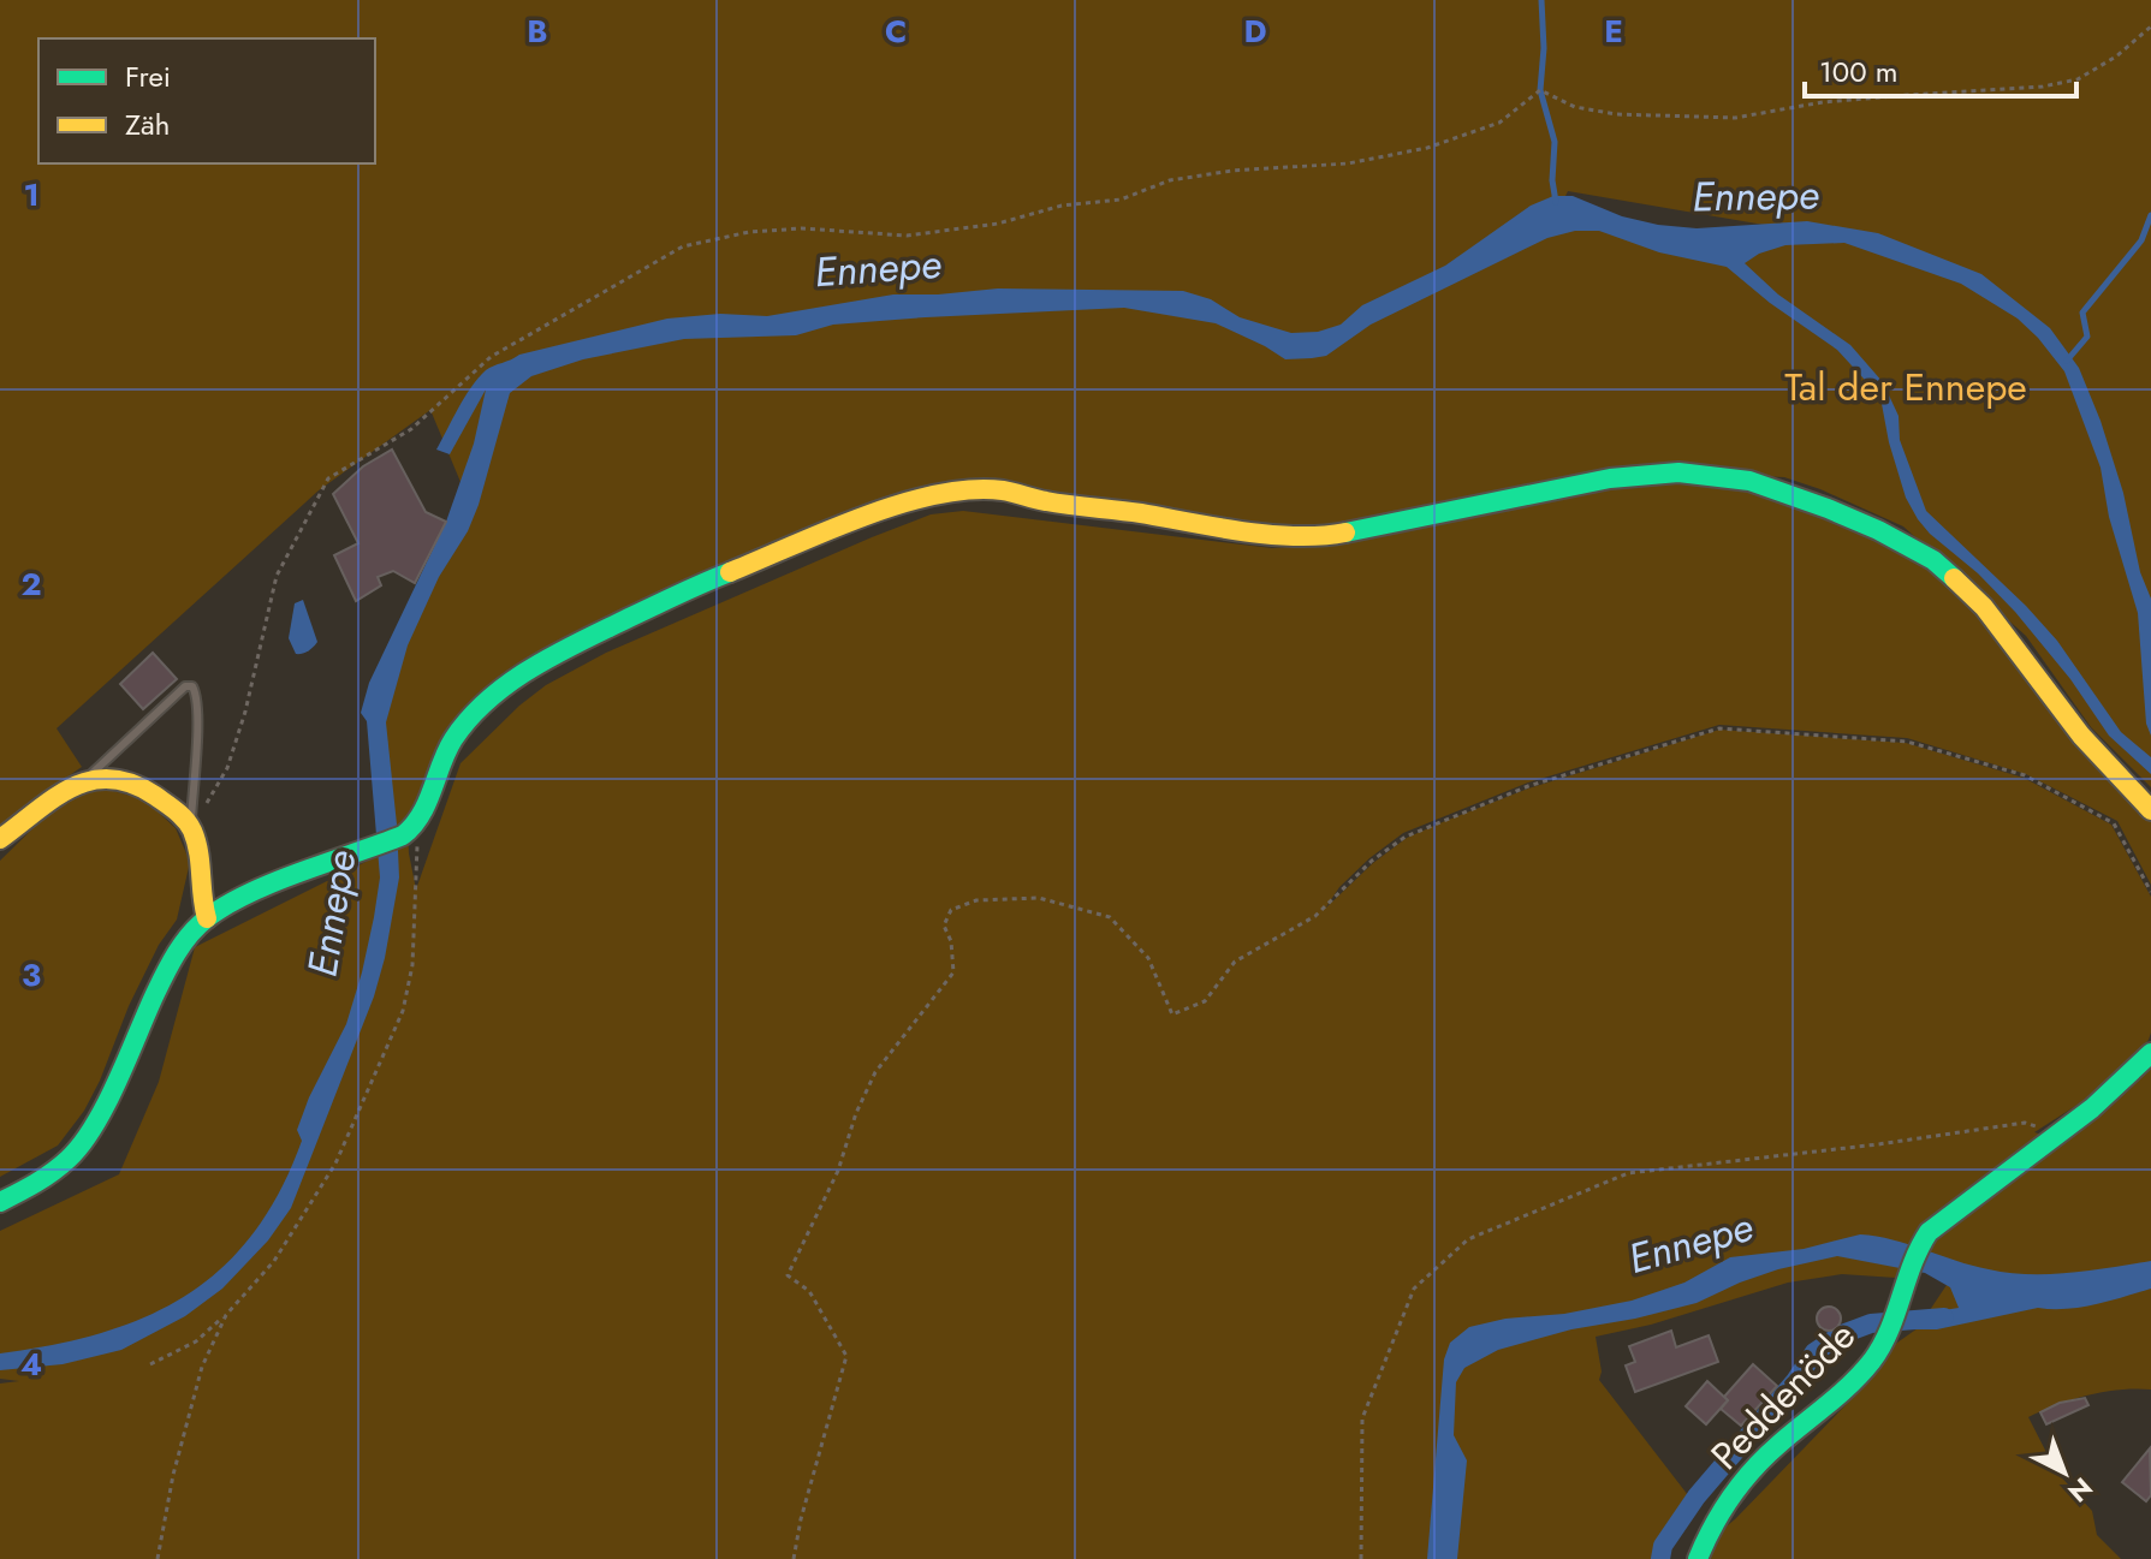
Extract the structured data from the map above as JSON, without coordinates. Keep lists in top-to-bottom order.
{
  "streets": {
    "street": ["Peddenöde"]
  },
  "water": ["Ennepe"],
  "parks": ["Tal der Ennepe"],
  "legend": ["Frei", "Zäh"],
  "scale_bar": "100 m",
  "north": "bottom right",
  "grid": {
    "columns": [
      "B",
      "C",
      "D",
      "E"
    ],
    "rows": [
      "1",
      "2",
      "3",
      "4"
    ]
  }
}
